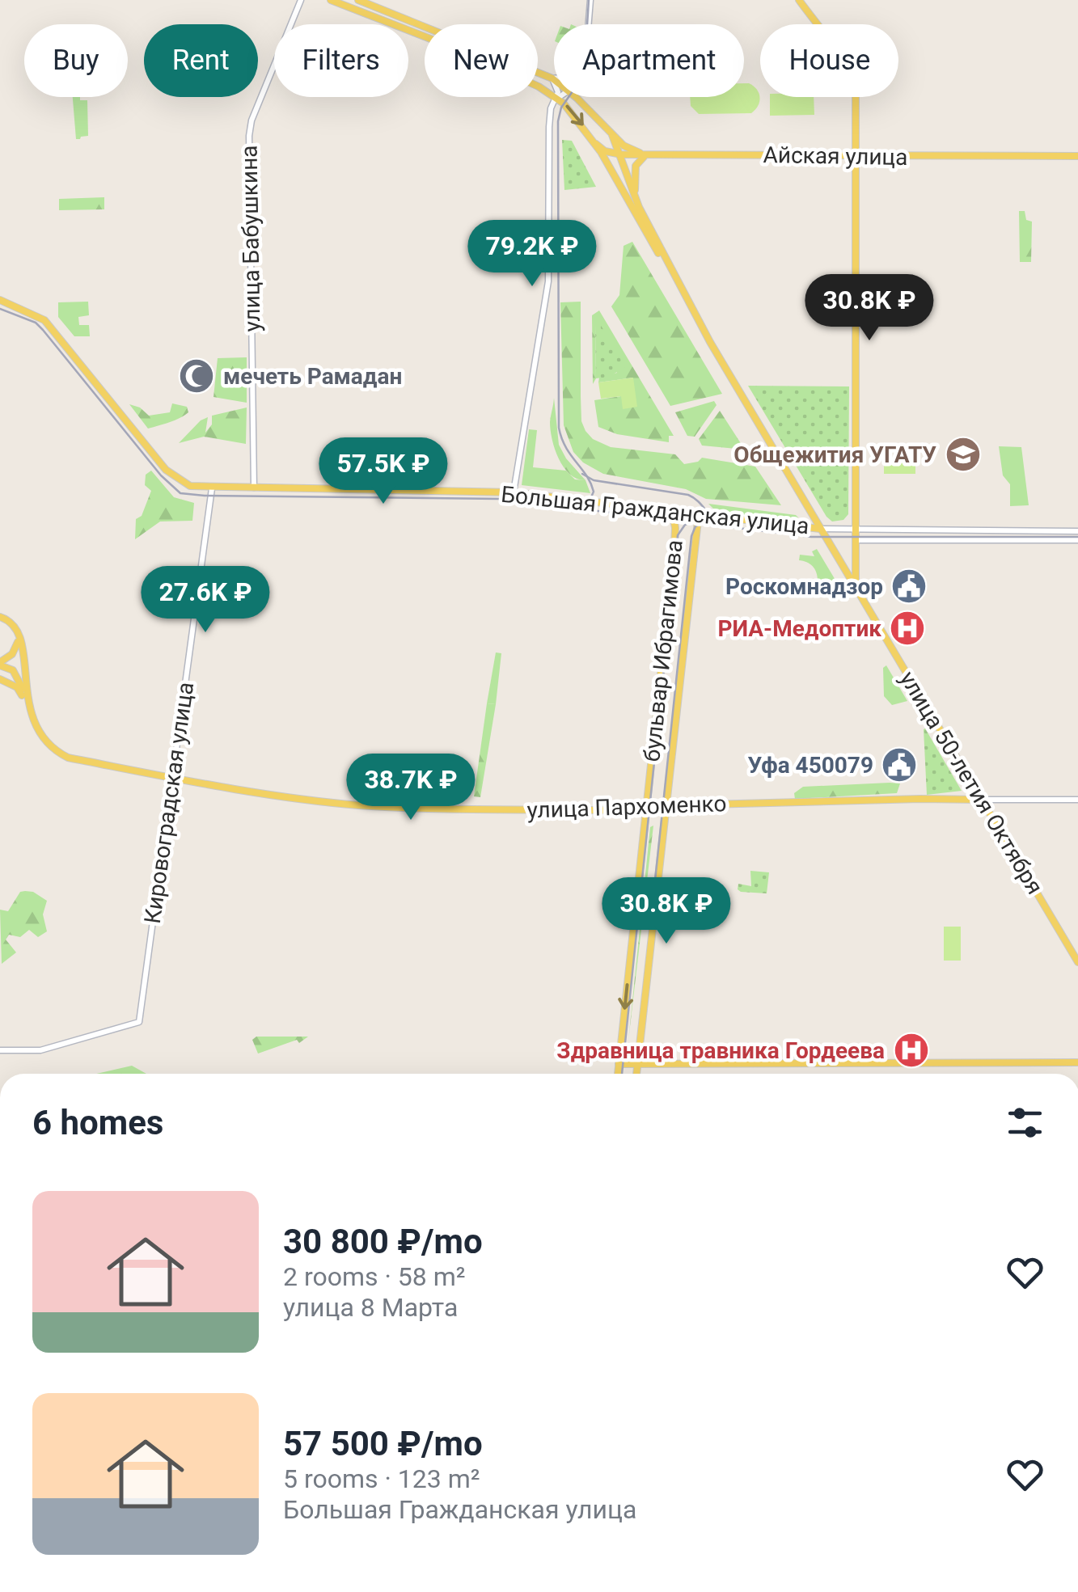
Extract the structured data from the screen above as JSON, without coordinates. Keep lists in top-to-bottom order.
{
  "streets": {
    "main road": [
      "Айская улица",
      "Большая Гражданская улица",
      "бульвар Ибрагимова",
      "улица 50-летия Октября",
      "улица Пархоменко"
    ],
    "street": ["улица Бабушкина", "Кировоградская улица"]
  },
  "crossings": [
    ["Айская улица", "улица 50-летия Октября"],
    ["улица Бабушкина", "Большая Гражданская улица"],
    ["Большая Гражданская улица", "бульвар Ибрагимова"],
    ["Большая Гражданская улица", "улица 50-летия Октября"],
    ["Большая Гражданская улица", "Кировоградская улица"],
    ["бульвар Ибрагимова", "улица Пархоменко"],
    ["улица 50-летия Октября", "улица Пархоменко"],
    ["Кировоградская улица", "улица Пархоменко"]
  ],
  "places": {
    "mosque": ["мечеть Рамадан"],
    "school or university": ["Общежития УГАТУ"],
    "public building": ["Роскомнадзор", "Уфа 450079"],
    "hospital": ["РИА-Медоптик", "Здравница травника Гордеева"]
  },
  "page": {
    "chip": [
      "Buy",
      "Rent",
      "Filters",
      "New",
      "Apartment",
      "House"
    ],
    "price": [
      "79.2K ₽",
      "30.8K ₽",
      "57.5K ₽",
      "27.6K ₽",
      "38.7K ₽",
      "30.8K ₽"
    ],
    "heading": "6 homes",
    "list": [
      {
        "name": "30 800 ₽/mo",
        "note": "2 rooms · 58 m² · улица 8 Марта"
      },
      {
        "name": "57 500 ₽/mo",
        "note": "5 rooms · 123 m² · Большая Гражданская улица"
      }
    ]
  }
}
